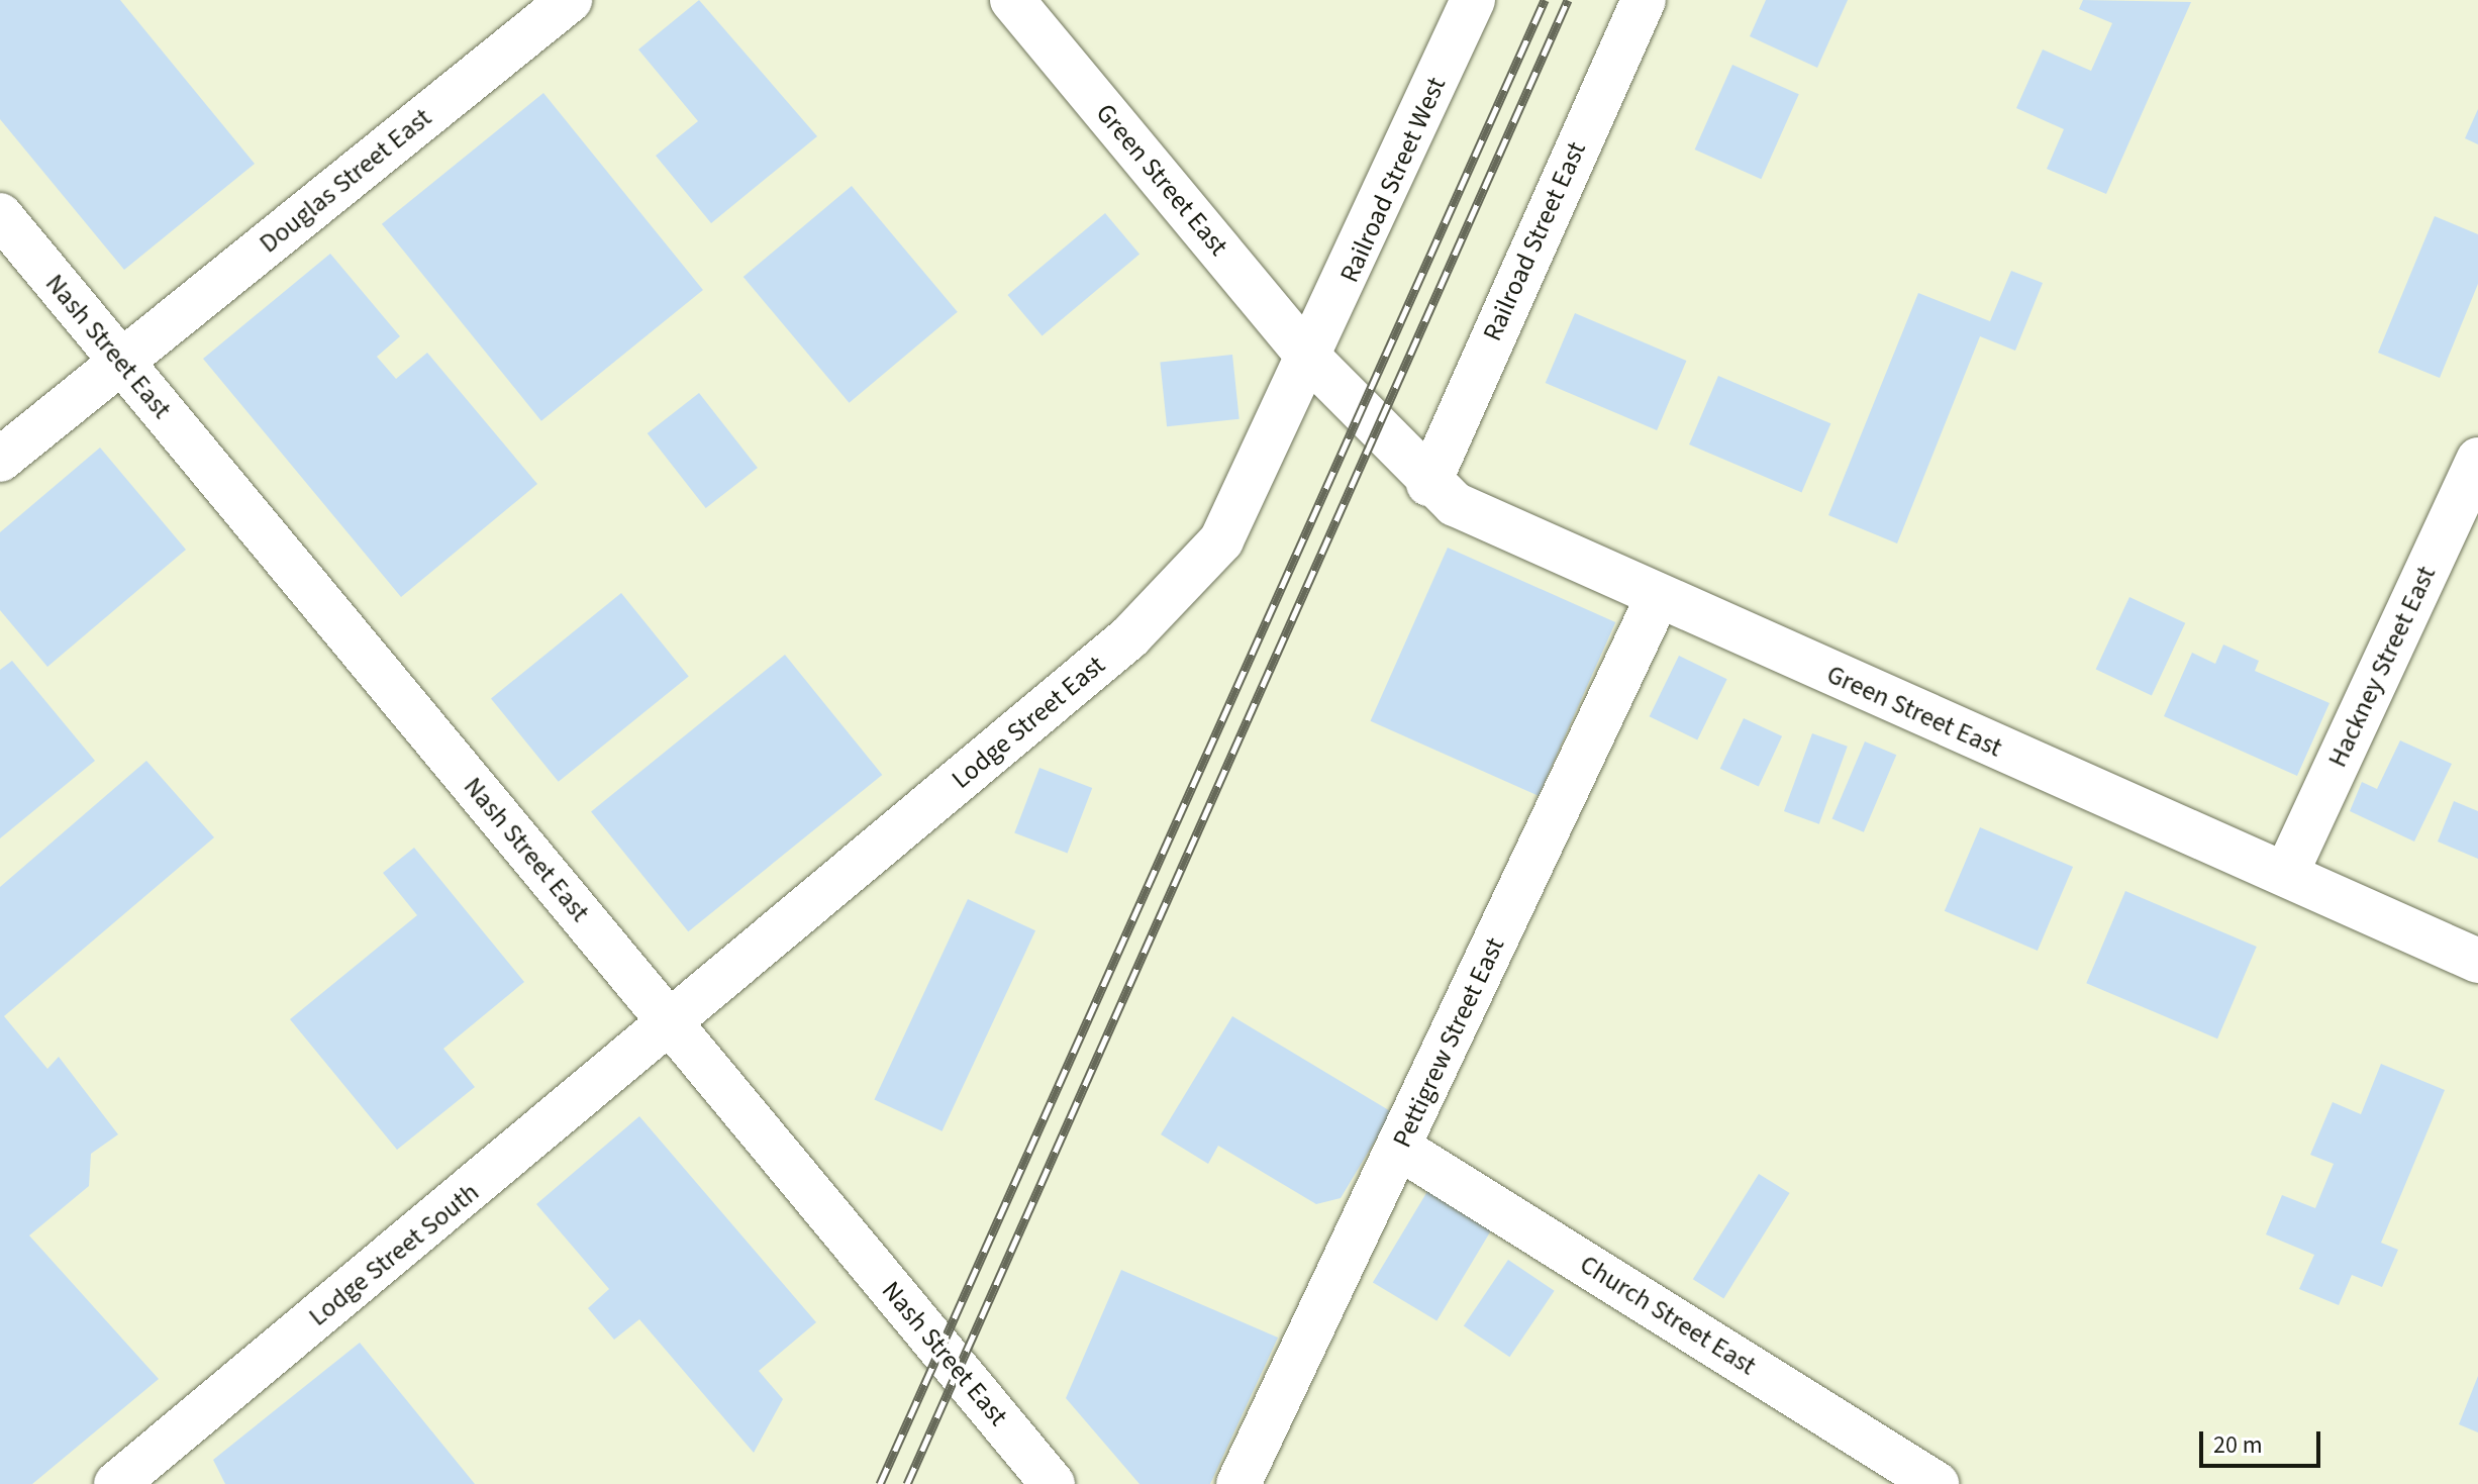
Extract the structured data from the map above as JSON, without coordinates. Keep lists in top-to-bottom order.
{
  "streets": {
    "street": [
      "Green Street East",
      "Railroad Street West",
      "Douglas Street East",
      "Railroad Street East",
      "Nash Street East",
      "Hackney Street East",
      "Lodge Street East",
      "Pettigrew Street East",
      "Lodge Street South",
      "Church Street East"
    ]
  },
  "crossings": [
    ["Green Street East", "Railroad Street West"],
    ["Green Street East", "Railroad Street East"],
    ["Green Street East", "Hackney Street East"],
    ["Green Street East", "Lodge Street East"],
    ["Green Street East", "Pettigrew Street East"],
    ["Railroad Street West", "Lodge Street East"],
    ["Douglas Street East", "Nash Street East"],
    ["Nash Street East", "Lodge Street East"],
    ["Nash Street East", "Lodge Street South"],
    ["Lodge Street East", "Lodge Street South"],
    ["Pettigrew Street East", "Church Street East"]
  ],
  "scale_bar": "20 m"
}
